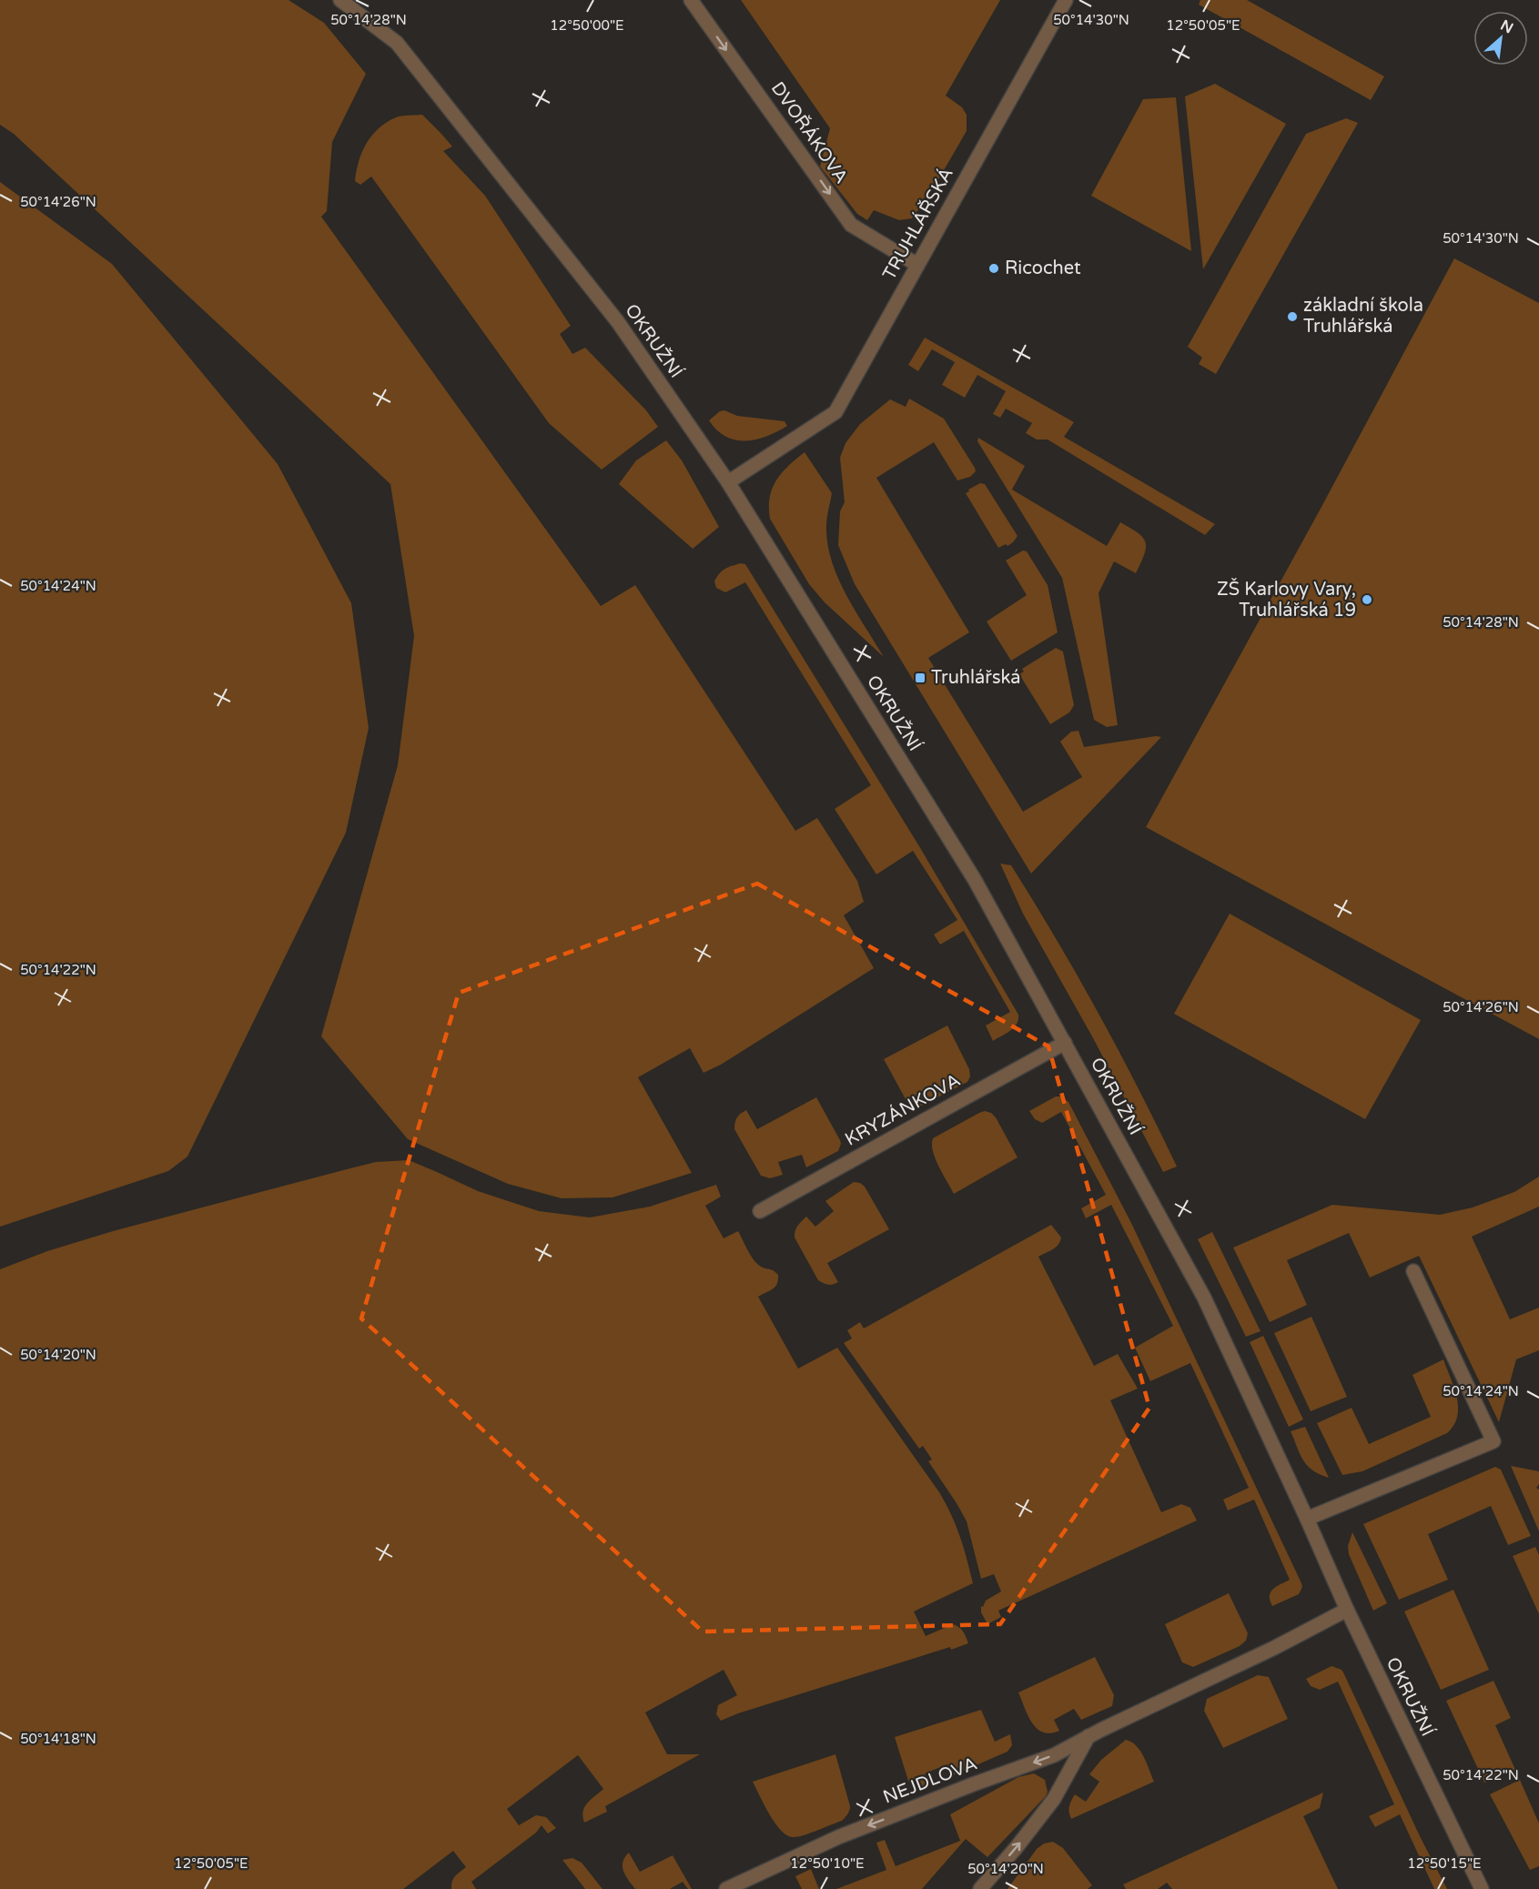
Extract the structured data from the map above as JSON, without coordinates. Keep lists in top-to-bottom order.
{
  "streets": {
    "street": [
      "DVOŘÁKOVA",
      "TRUHLÁŘSKÁ",
      "OKRUŽNÍ",
      "KRYZÁNKOVA",
      "NEJDLOVA"
    ]
  },
  "crossings": [
    ["DVOŘÁKOVA", "TRUHLÁŘSKÁ"],
    ["TRUHLÁŘSKÁ", "OKRUŽNÍ"],
    ["OKRUŽNÍ", "KRYZÁNKOVA"],
    ["OKRUŽNÍ", "NEJDLOVA"]
  ],
  "one_way": ["DVOŘÁKOVA", "NEJDLOVA"],
  "places": {
    "other": ["Ricochet", "základní škola Truhlářská", "ZŠ Karlovy Vary, Truhlářská 19"],
    "transit": ["Truhlářská"]
  },
  "north": "top right",
  "coordinates": [
    "50°14'28\"N",
    "50°14'30\"N",
    "12°50'00\"E",
    "12°50'05\"E",
    "50°14'26\"N",
    "50°14'24\"N",
    "50°14'22\"N",
    "50°14'20\"N",
    "50°14'18\"N",
    "12°50'10\"E",
    "12°50'15\"E"
  ]
}
